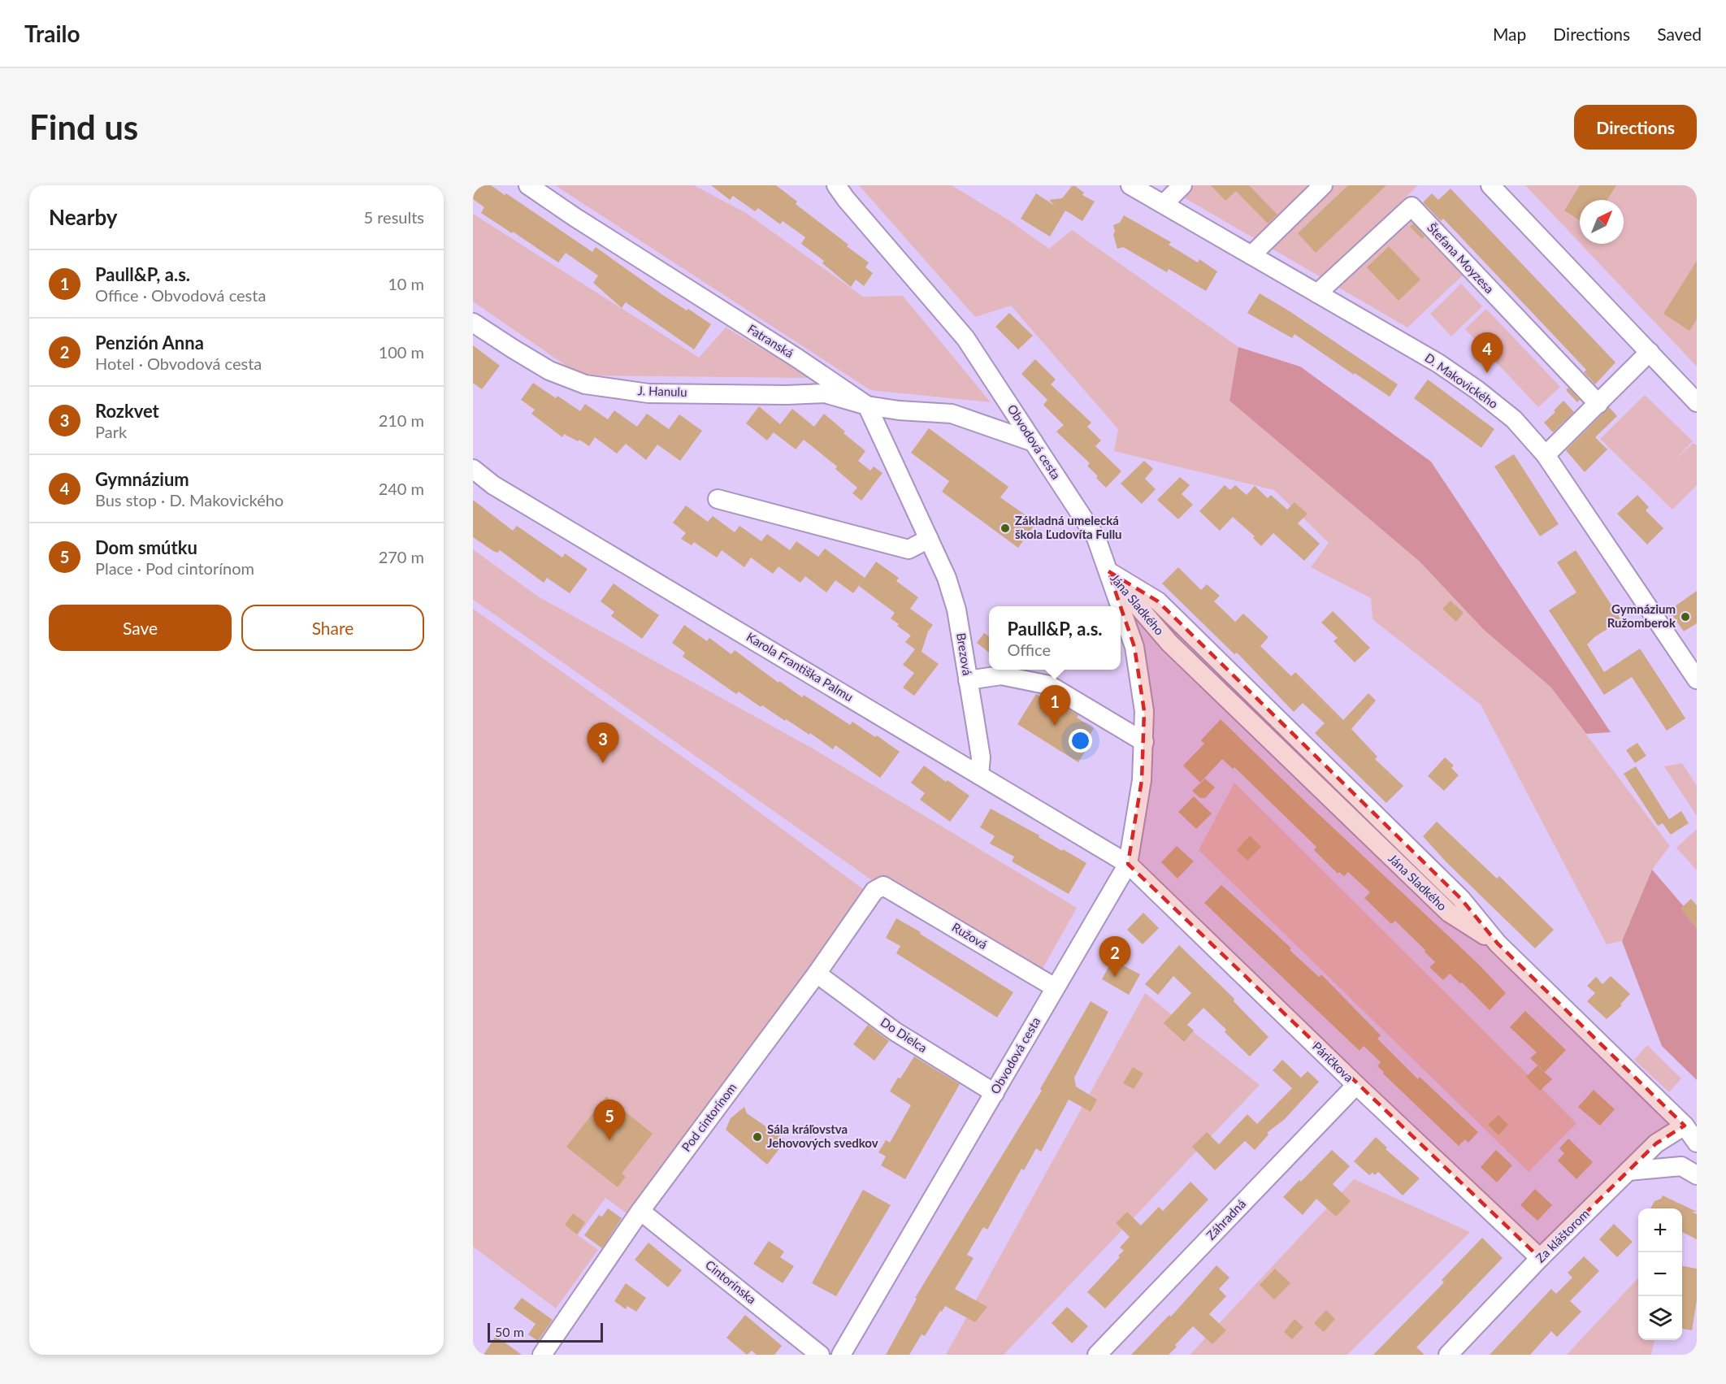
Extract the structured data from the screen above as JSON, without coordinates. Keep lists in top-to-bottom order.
{
  "streets": {
    "street": [
      "Štefana Moyzesa",
      "Fatranská",
      "D. Makovického",
      "J. Hanulu",
      "Obvodová cesta",
      "Jána Sladkého",
      "Brezová",
      "Karola Františka Palmu",
      "Ružová",
      "Do Dielca",
      "Páričkova",
      "Pod cintorínom",
      "Záhradná",
      "Za kláštorom",
      "Cintorínska"
    ]
  },
  "crossings": [
    ["Štefana Moyzesa", "D. Makovického"],
    ["Fatranská", "J. Hanulu"],
    ["Fatranská", "Obvodová cesta"],
    ["Fatranská", "Brezová"],
    ["J. Hanulu", "Brezová"],
    ["Obvodová cesta", "Jána Sladkého"],
    ["Obvodová cesta", "Karola Františka Palmu"],
    ["Obvodová cesta", "Ružová"],
    ["Obvodová cesta", "Do Dielca"],
    ["Obvodová cesta", "Páričkova"],
    ["Jána Sladkého", "Za kláštorom"],
    ["Brezová", "Karola Františka Palmu"],
    ["Karola Františka Palmu", "Páričkova"],
    ["Ružová", "Pod cintorínom"],
    ["Do Dielca", "Pod cintorínom"],
    ["Páričkova", "Záhradná"],
    ["Páričkova", "Za kláštorom"],
    ["Pod cintorínom", "Cintorínska"]
  ],
  "places": ["Základná umelecká škola Ľudovíta Fullu", "Gymnázium Ružomberok", "Sála kráľovstva Jehovových svedkov"],
  "scale_bar": "50 m",
  "north": "top right",
  "page": {
    "header": "Trailo",
    "nav": ["Map", "Directions", "Saved"],
    "buttons": [
      "Directions",
      ["Save", "Share"]
    ],
    "title": "Find us",
    "heading": ["Nearby", "5 results"],
    "list": [
      {
        "mark": "1",
        "name": "Paull&P, a.s.",
        "note": "Office · Obvodová cesta",
        "value": "10 m"
      },
      {
        "mark": "2",
        "name": "Penzión Anna",
        "note": "Hotel · Obvodová cesta",
        "value": "100 m"
      },
      {
        "mark": "3",
        "name": "Rozkvet",
        "note": "Park",
        "value": "210 m"
      },
      {
        "mark": "4",
        "name": "Gymnázium",
        "note": "Bus stop · D. Makovického",
        "value": "240 m"
      },
      {
        "mark": "5",
        "name": "Dom smútku",
        "note": "Place · Pod cintorínom",
        "value": "270 m"
      }
    ],
    "pins": [
      "4",
      "1",
      "3",
      "2",
      "5"
    ],
    "popup": ["Paull&P, a.s.", "Office"],
    "map_buttons": ["+", "−"],
    "scale": "50 m"
  }
}
